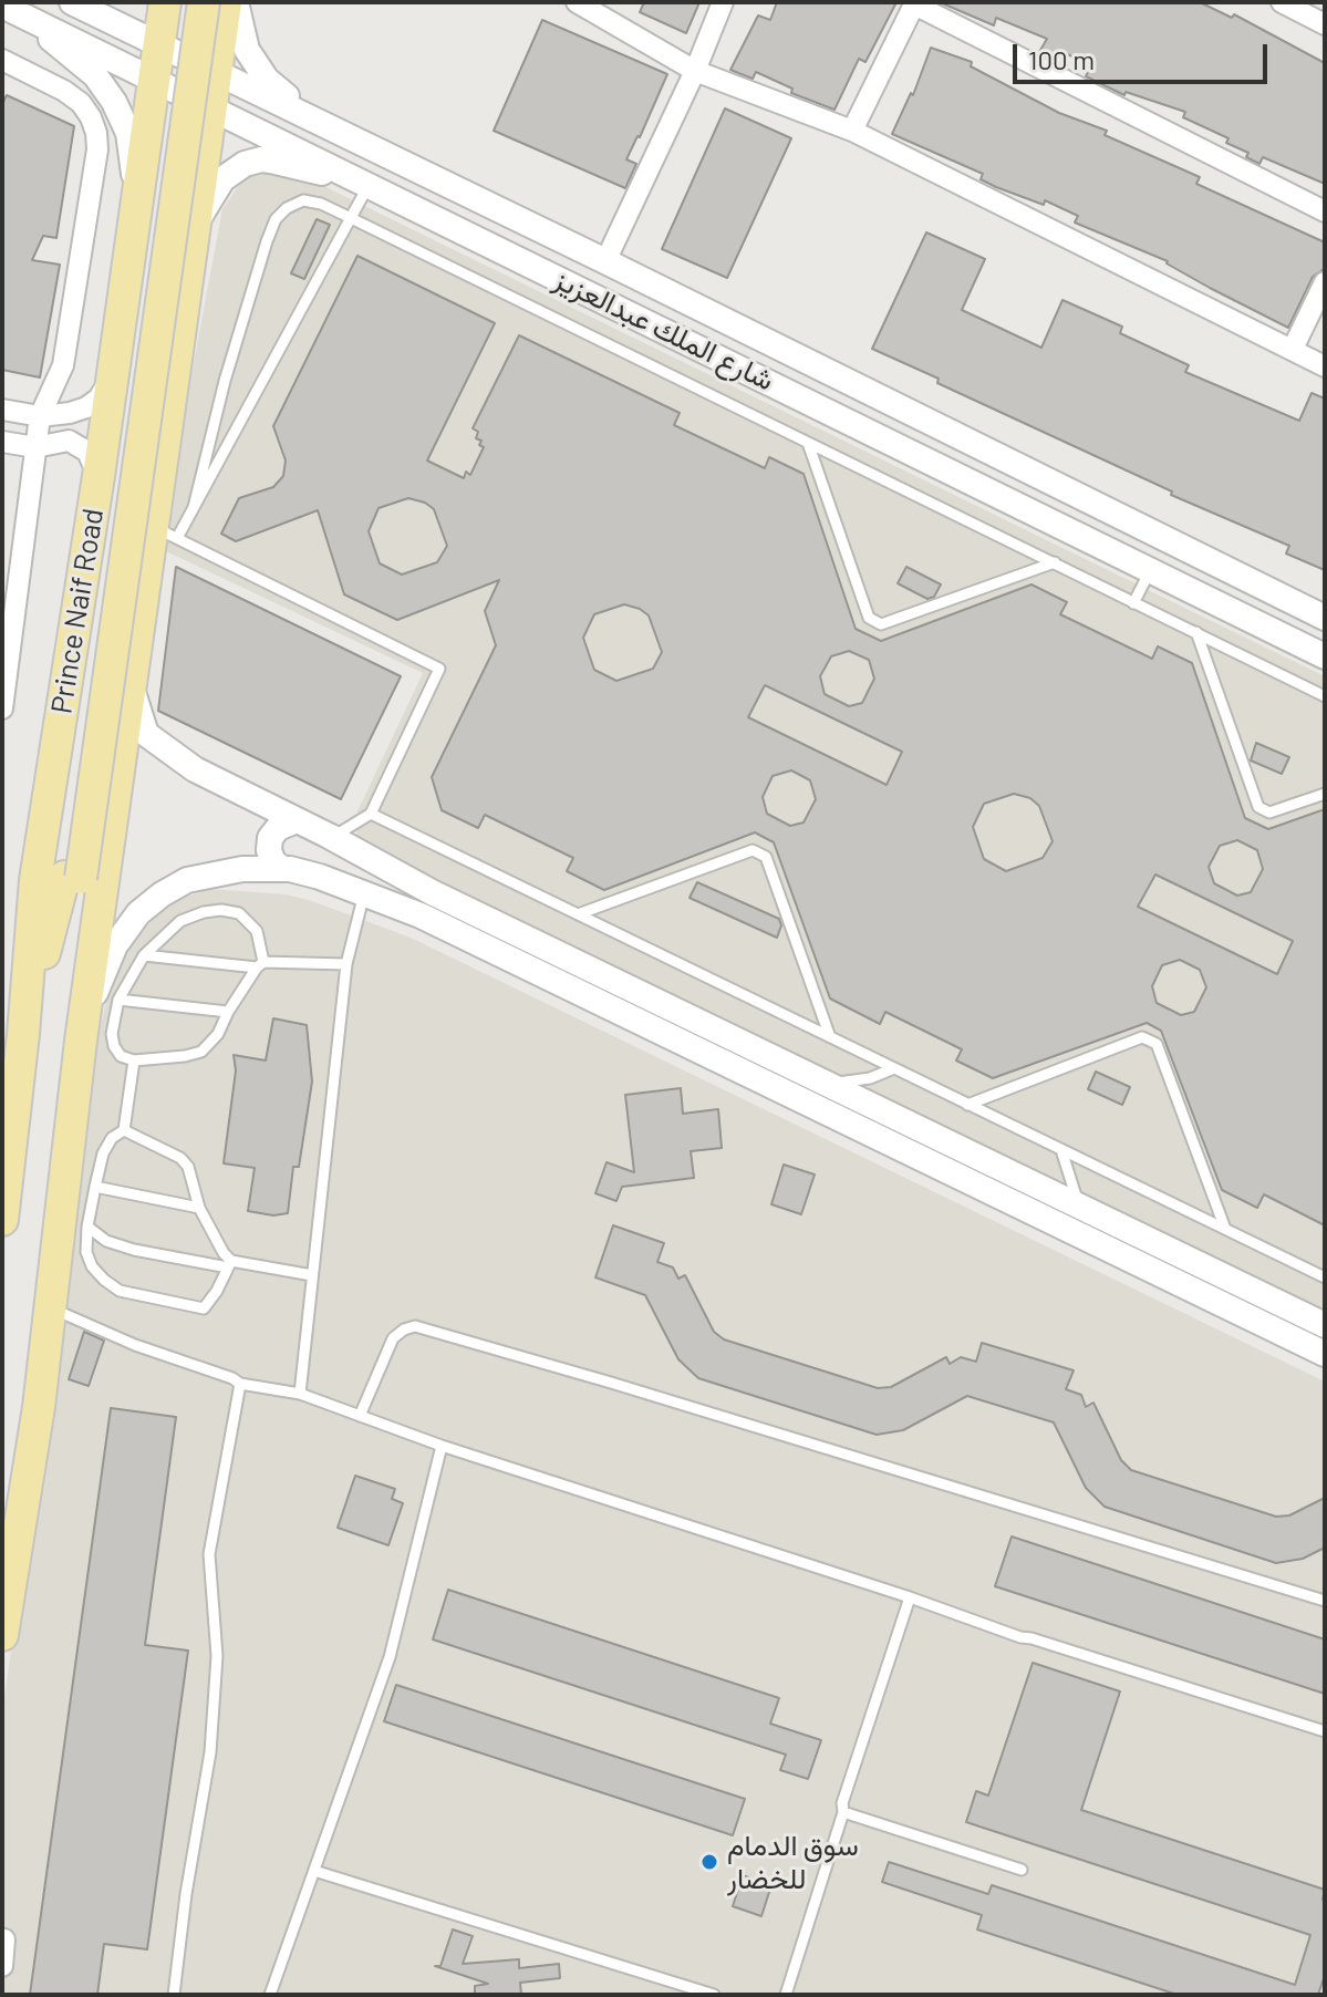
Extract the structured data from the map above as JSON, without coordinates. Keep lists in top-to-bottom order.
{
  "streets": {
    "main road": ["Prince Naif Road"],
    "street": ["شارع الملك عبدالعزيز"]
  },
  "crossings": [
    ["شارع الملك عبدالعزيز", "Prince Naif Road"]
  ],
  "places": ["سوق الدمام للخضار"],
  "scale_bar": "100 m"
}
